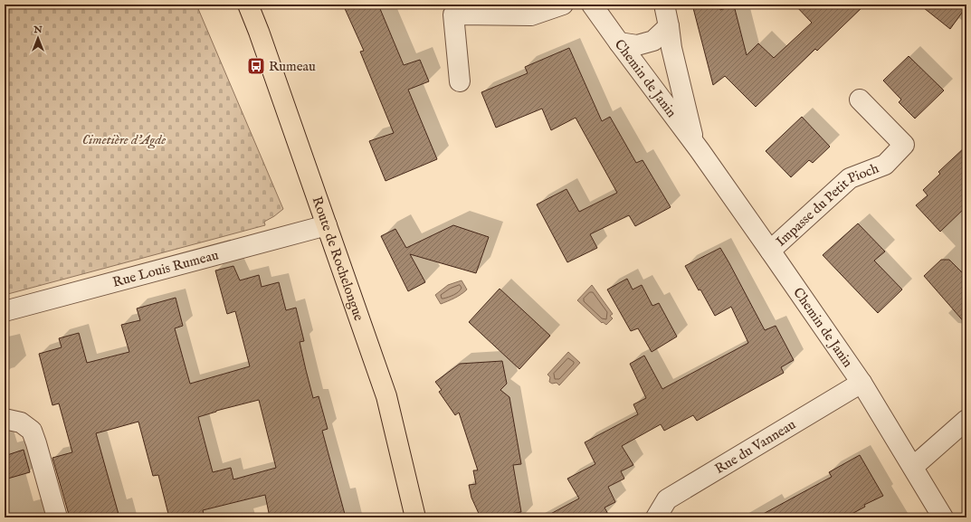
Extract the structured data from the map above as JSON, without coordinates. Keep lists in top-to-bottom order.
{
  "streets": {
    "main road": ["Route de Rochelongue"],
    "street": [
      "Chemin de Janin",
      "Impasse du Petit Pioch",
      "Rue Louis Rumeau",
      "Rue du Vanneau"
    ]
  },
  "crossings": [
    ["Chemin de Janin", "Impasse du Petit Pioch"],
    ["Chemin de Janin", "Rue du Vanneau"],
    ["Route de Rochelongue", "Rue Louis Rumeau"]
  ],
  "parks": ["Cimetière d'Agde"],
  "places": {
    "bus stop": ["Rumeau"]
  },
  "north": "top"
}
